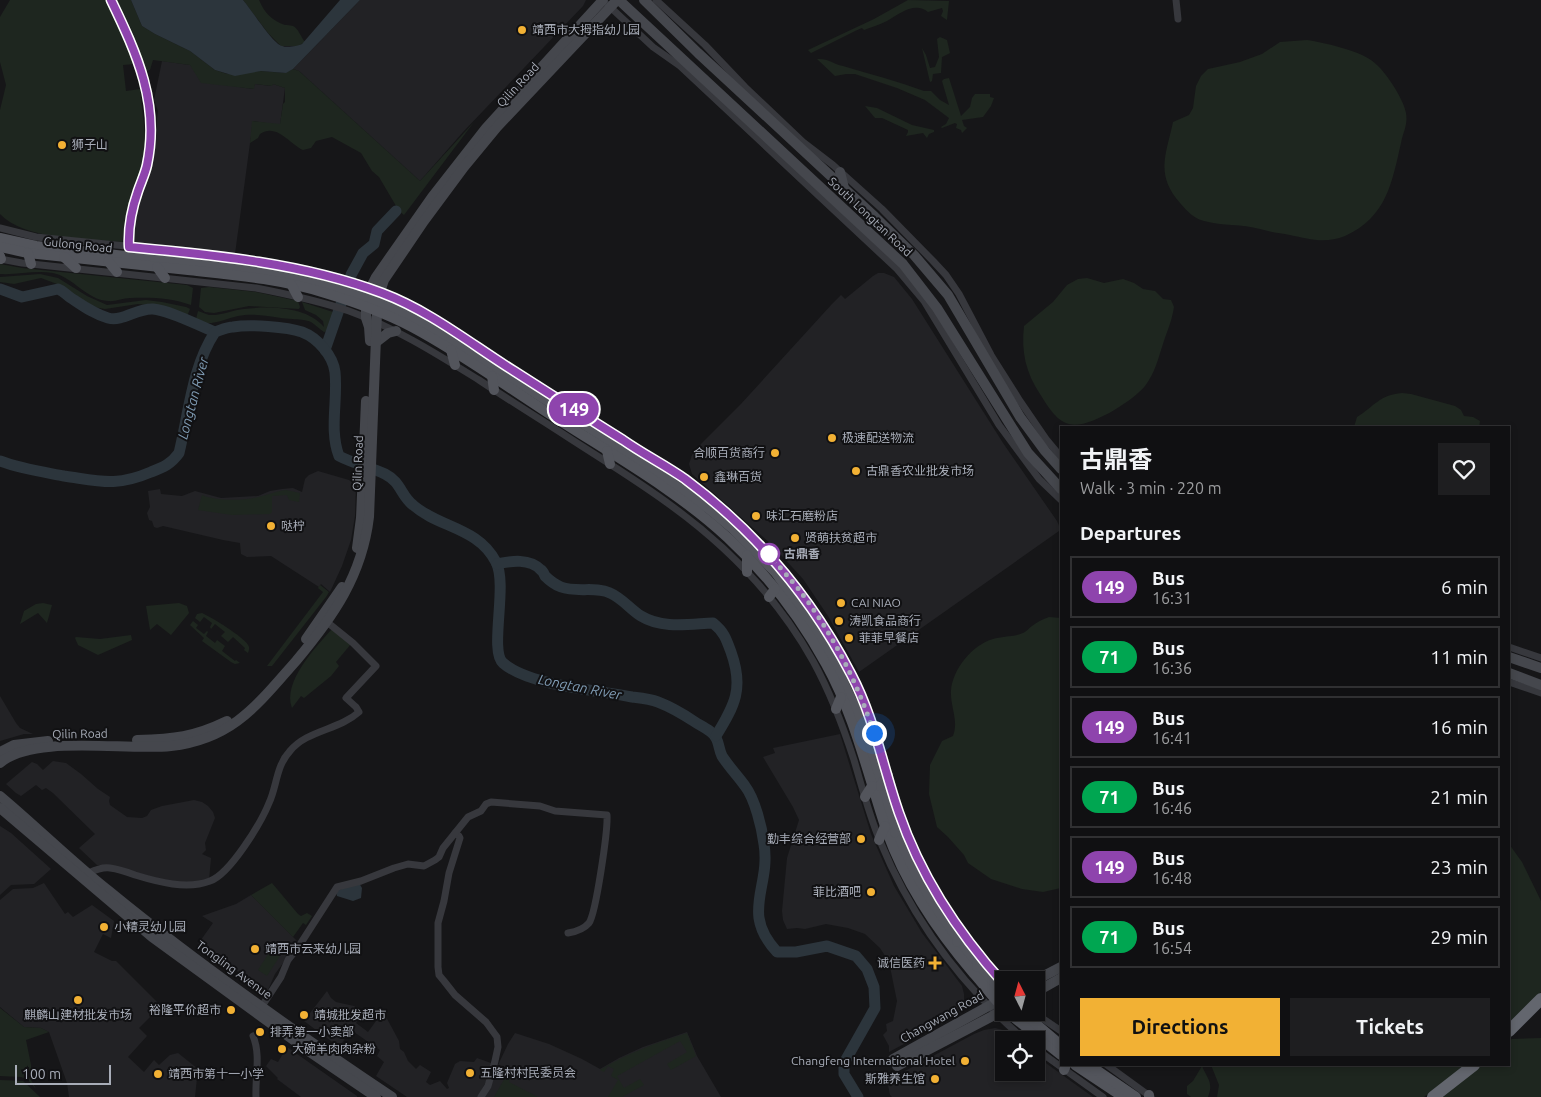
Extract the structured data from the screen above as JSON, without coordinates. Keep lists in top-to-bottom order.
{
  "streets": {
    "main road": [
      "Qilin Road",
      "South Longtan Road",
      "Gulong Road",
      "Tongling Avenue",
      "Changwang Road"
    ]
  },
  "crossings": [
    ["Qilin Road", "South Longtan Road"],
    ["Qilin Road", "Gulong Road"]
  ],
  "water": ["Longtan River"],
  "places": {
    "other": [
      "靖西市大拇指幼儿园",
      "狮子山",
      "极速配送物流",
      "合顺百货商行",
      "古鼎香农业批发市场",
      "鑫琳百货",
      "味汇石磨粉店",
      "哒柠",
      "贤萌扶贫超市",
      "古鼎香",
      "CAI NIAO",
      "涛凯食品商行",
      "菲菲早餐店",
      "勤丰综合经营部",
      "菲比酒吧",
      "小精灵幼儿园",
      "靖西市云来幼儿园",
      "麒麟山建材批发市场",
      "裕隆平价超市",
      "靖城批发超市",
      "排弄第一小卖部",
      "大碗羊肉肉杂粉",
      "Changfeng International Hotel",
      "五隆村村民委员会",
      "靖西市第十一小学",
      "斯雅养生馆"
    ],
    "health": ["诚信医药"]
  },
  "lines": ["bus line 149"],
  "scale_bar": "100 m",
  "north": "top",
  "page": {
    "on_map": "149",
    "heading": [
      ["古鼎香", "Walk · 3 min · 220 m"],
      "Departures"
    ],
    "list": [
      {
        "mark": "149",
        "name": "Bus",
        "note": "16:31",
        "value": "6 min"
      },
      {
        "mark": "71",
        "name": "Bus",
        "note": "16:36",
        "value": "11 min"
      },
      {
        "mark": "149",
        "name": "Bus",
        "note": "16:41",
        "value": "16 min"
      },
      {
        "mark": "71",
        "name": "Bus",
        "note": "16:46",
        "value": "21 min"
      },
      {
        "mark": "149",
        "name": "Bus",
        "note": "16:48",
        "value": "23 min"
      },
      {
        "mark": "71",
        "name": "Bus",
        "note": "16:54",
        "value": "29 min"
      }
    ],
    "buttons": ["Directions", "Tickets"],
    "scale": "100 m"
  }
}
